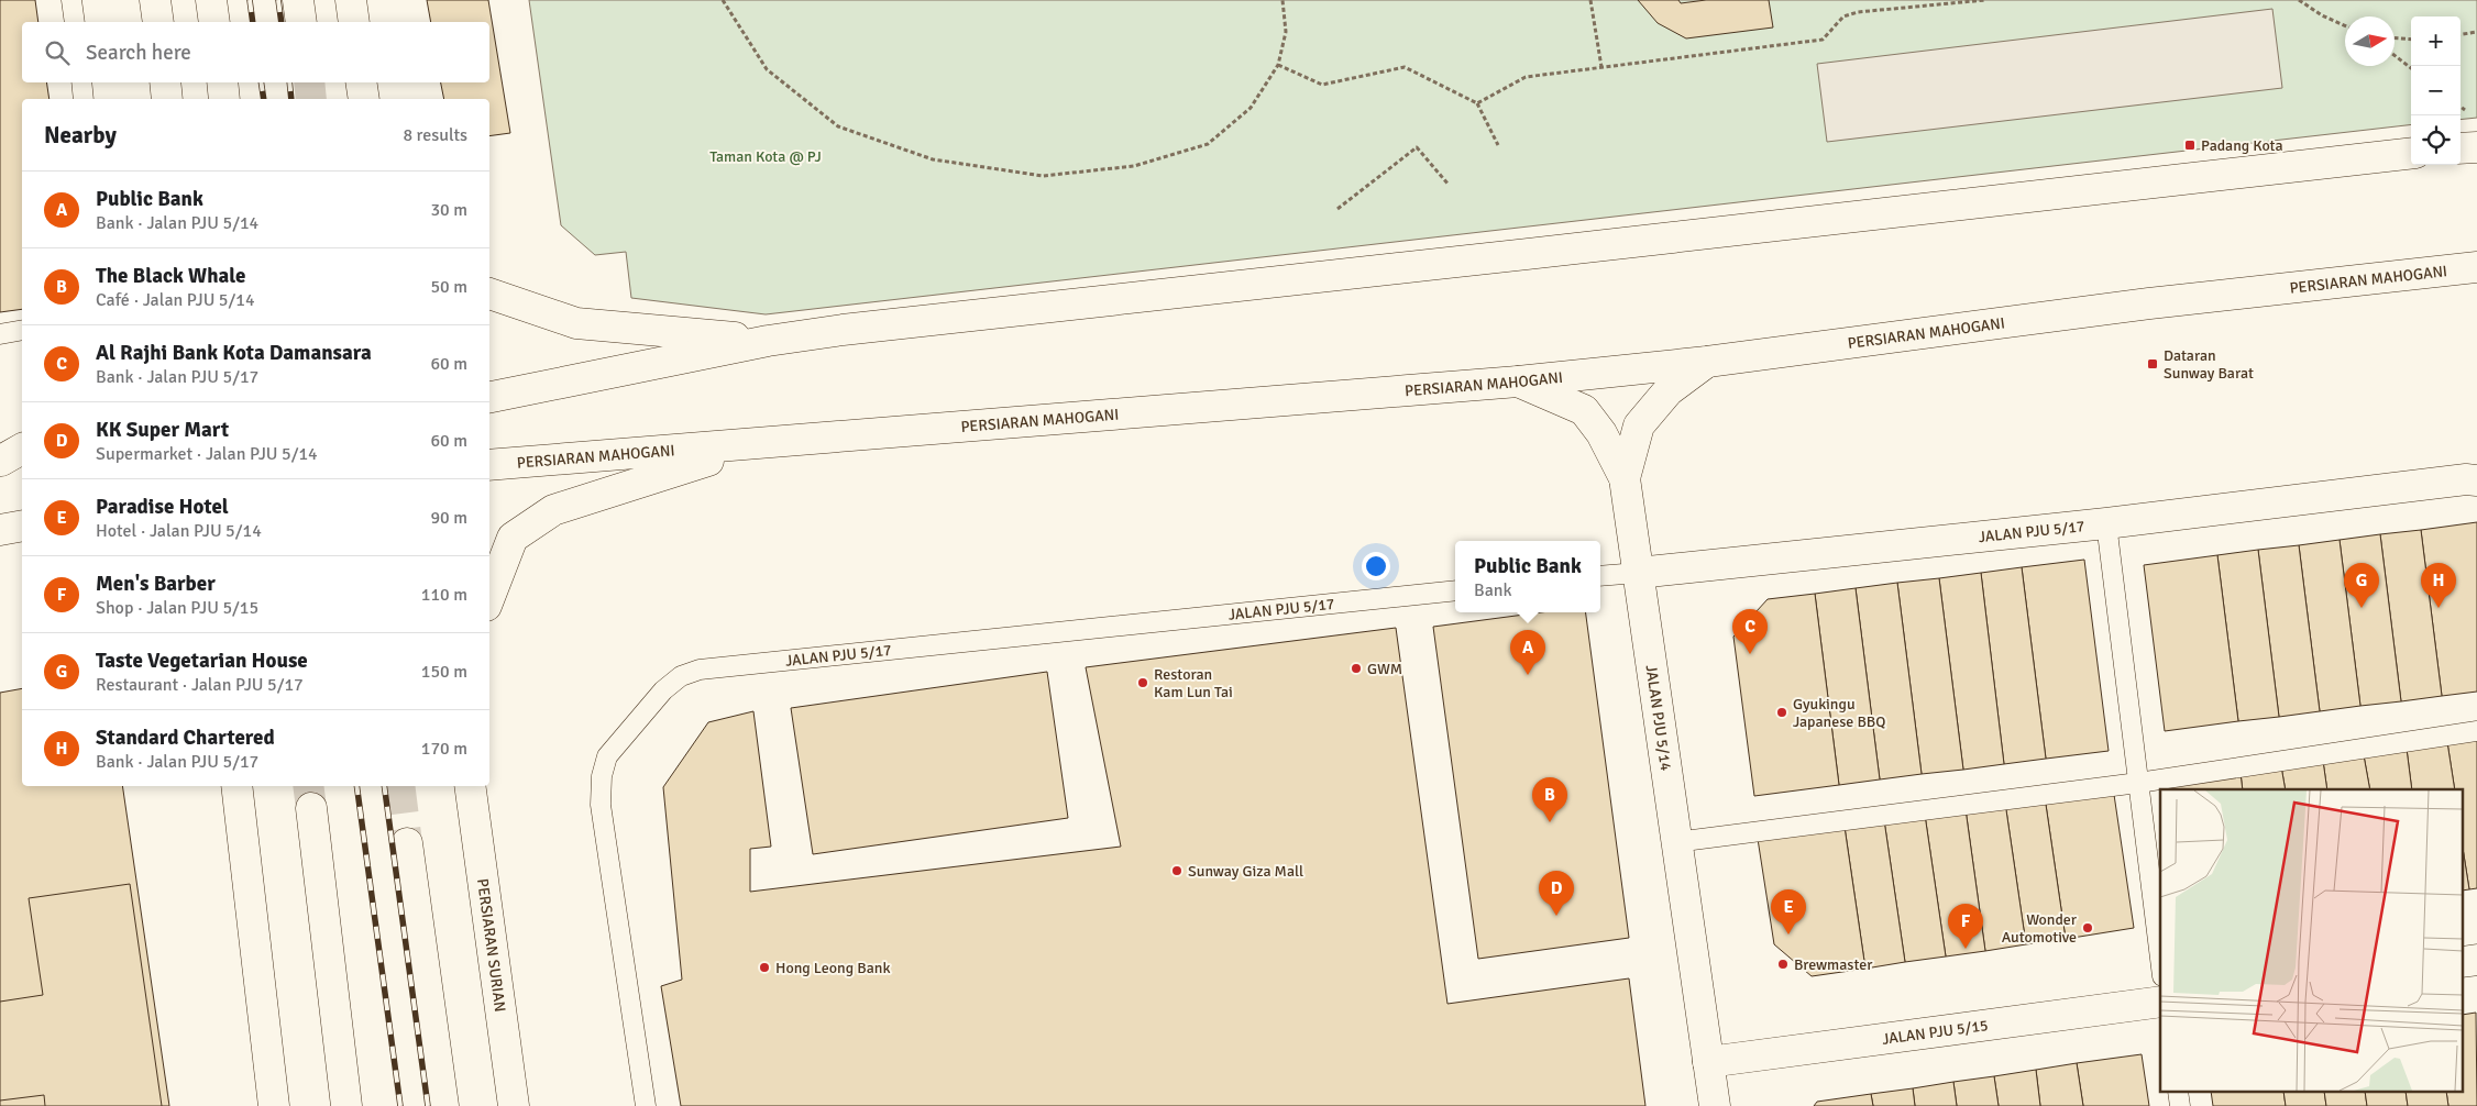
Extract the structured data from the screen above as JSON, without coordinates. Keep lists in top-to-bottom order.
{
  "streets": {
    "main road": [
      "PERSIARAN MAHOGANI",
      "JALAN PJU 5/17",
      "JALAN PJU 5/14",
      "PERSIARAN SURIAN",
      "JALAN PJU 5/15"
    ]
  },
  "crossings": [
    ["PERSIARAN MAHOGANI", "JALAN PJU 5/14"],
    ["JALAN PJU 5/17", "JALAN PJU 5/14"],
    ["JALAN PJU 5/14", "JALAN PJU 5/15"]
  ],
  "parks": ["Taman Kota @ PJ"],
  "places": {
    "transit": ["Padang Kota", "Dataran Sunway Barat"],
    "other": [
      "GWM",
      "Restoran Kam Lun Tai",
      "Gyukingu Japanese BBQ",
      "Sunway Giza Mall",
      "Wonder Automotive",
      "Brewmaster",
      "Hong Leong Bank"
    ]
  },
  "north": "right",
  "page": {
    "map_buttons": ["+", "−"],
    "search": "Search here",
    "heading": ["Nearby", "8 results"],
    "list": [
      {
        "mark": "A",
        "name": "Public Bank",
        "note": "Bank · Jalan PJU 5/14",
        "value": "30 m"
      },
      {
        "mark": "B",
        "name": "The Black Whale",
        "note": "Café · Jalan PJU 5/14",
        "value": "50 m"
      },
      {
        "mark": "C",
        "name": "Al Rajhi Bank Kota Damansara",
        "note": "Bank · Jalan PJU 5/17",
        "value": "60 m"
      },
      {
        "mark": "D",
        "name": "KK Super Mart",
        "note": "Supermarket · Jalan PJU 5/14",
        "value": "60 m"
      },
      {
        "mark": "E",
        "name": "Paradise Hotel",
        "note": "Hotel · Jalan PJU 5/14",
        "value": "90 m"
      },
      {
        "mark": "F",
        "name": "Men's Barber",
        "note": "Shop · Jalan PJU 5/15",
        "value": "110 m"
      },
      {
        "mark": "G",
        "name": "Taste Vegetarian House",
        "note": "Restaurant · Jalan PJU 5/17",
        "value": "150 m"
      },
      {
        "mark": "H",
        "name": "Standard Chartered",
        "note": "Bank · Jalan PJU 5/17",
        "value": "170 m"
      }
    ],
    "popup": ["Public Bank", "Bank"],
    "pins": [
      "G",
      "H",
      "C",
      "A",
      "B",
      "D",
      "E",
      "F"
    ]
  }
}
